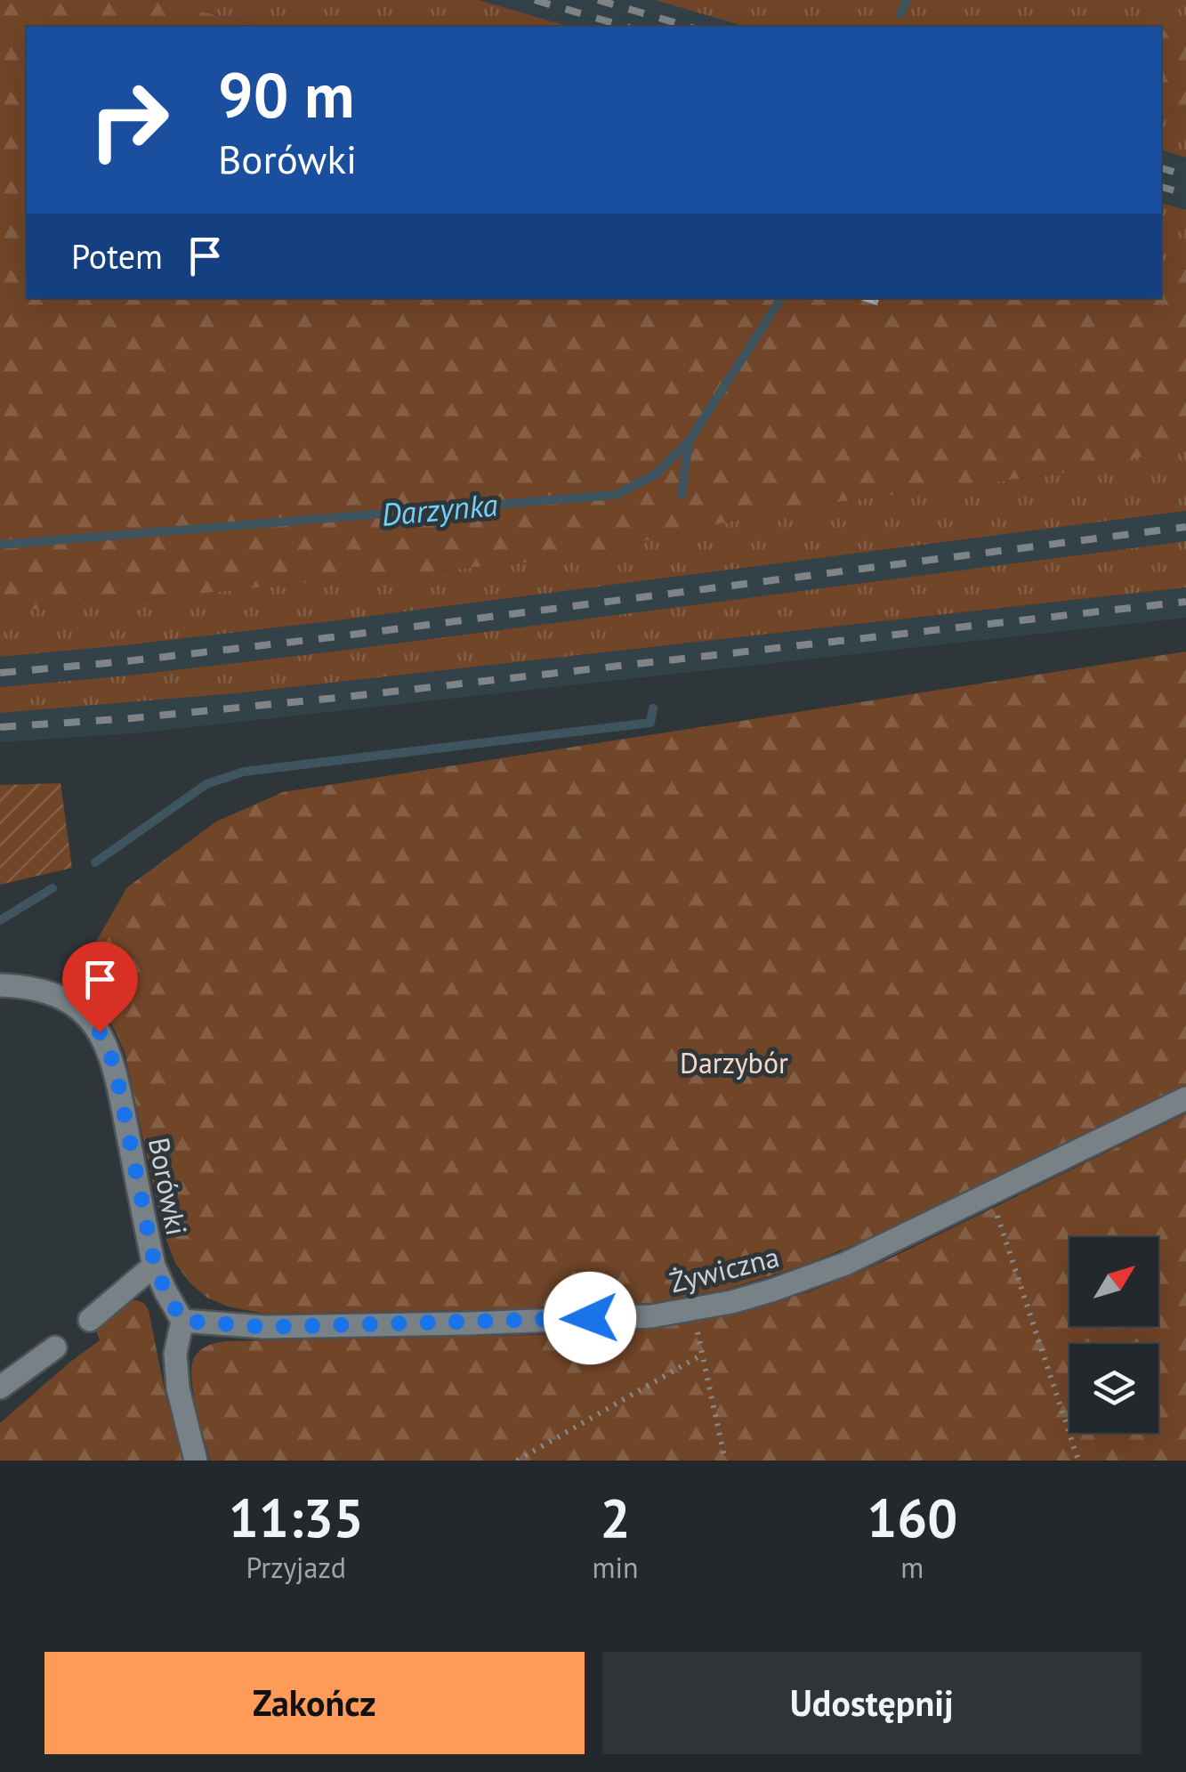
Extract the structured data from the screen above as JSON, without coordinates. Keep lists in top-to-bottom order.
{
  "streets": {
    "street": ["Borówki", "Żywiczna"]
  },
  "crossings": [
    ["Borówki", "Żywiczna"]
  ],
  "water": ["Darzynka"],
  "parks": ["Darzybór"],
  "north": "top right",
  "page": {
    "turn": ["90 m", "Borówki"],
    "then": "Potem",
    "eta": [
      "11:35",
      "Przyjazd",
      "2",
      "min",
      "160",
      "m"
    ],
    "buttons": ["Zakończ", "Udostępnij"]
  }
}
